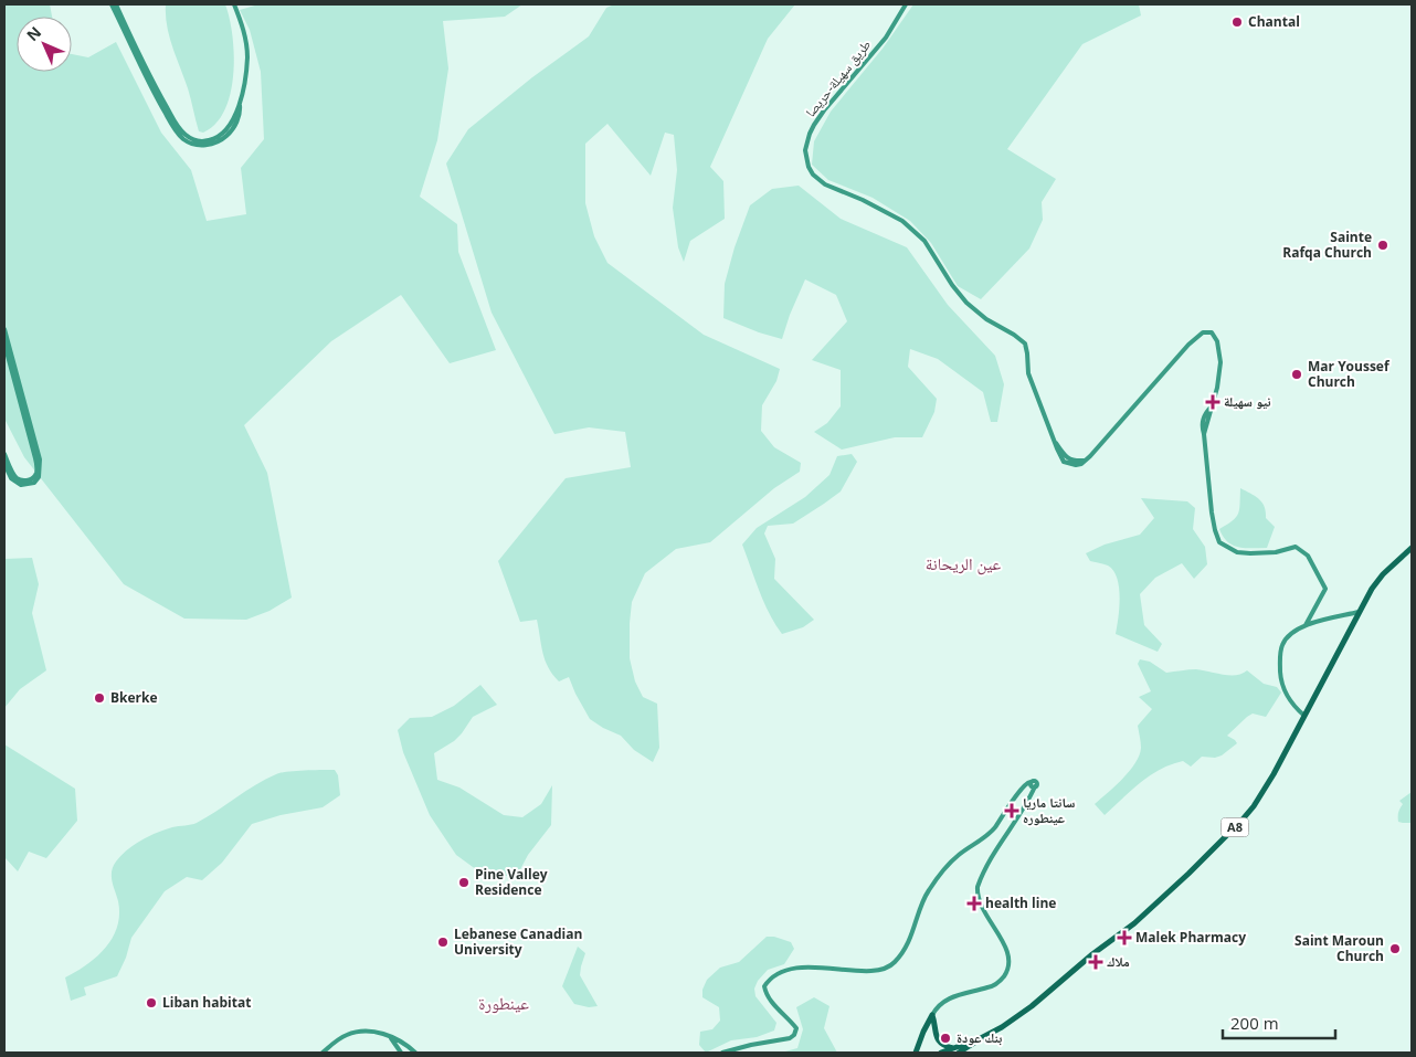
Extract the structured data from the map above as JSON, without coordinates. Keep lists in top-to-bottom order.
{
  "streets": {
    "highway": ["A8"],
    "main road": ["طريق سهيلة-حريصا"]
  },
  "districts": ["عين الريحانة", "عينطورة"],
  "places": {
    "other": [
      "Chantal",
      "Sainte Rafqa Church",
      "Mar Youssef Church",
      "Bkerke",
      "Pine Valley Residence",
      "Lebanese Canadian University",
      "Saint Maroun Church",
      "Liban habitat",
      "بنك عودة"
    ],
    "health": [
      "نيو سهيلة",
      "سانتا ماريا عينطوره",
      "health line",
      "Malek Pharmacy",
      "ملاك"
    ]
  },
  "scale_bar": "200 m",
  "north": "top left"
}
